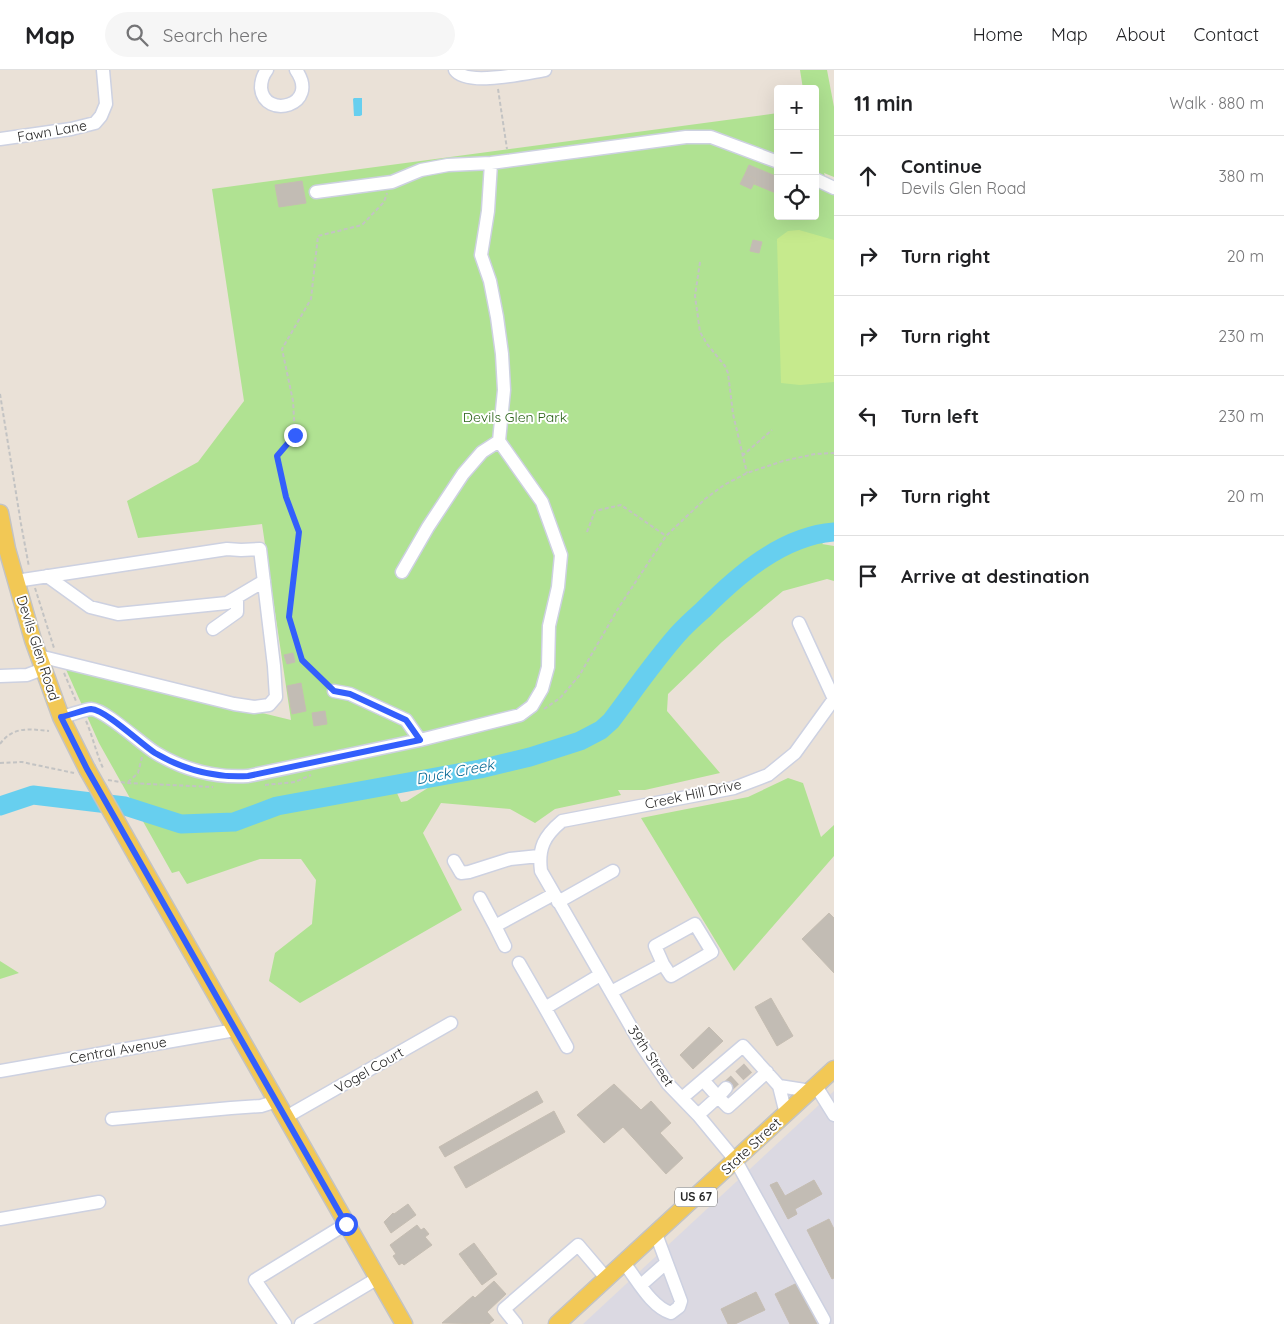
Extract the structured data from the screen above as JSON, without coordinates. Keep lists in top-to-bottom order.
{
  "streets": {
    "main road": ["Devils Glen Road", "State Street", "US 67"],
    "street": [
      "Fawn Lane",
      "Creek Hill Drive",
      "Central Avenue",
      "39th Street",
      "Vogel Court"
    ]
  },
  "crossings": [
    ["Devils Glen Road", "Central Avenue"],
    ["Devils Glen Road", "Vogel Court"],
    ["Creek Hill Drive", "39th Street"],
    ["39th Street", "State Street"]
  ],
  "water": ["Duck Creek"],
  "parks": ["Devils Glen Park"],
  "page": {
    "header": "Map",
    "search": "Search here",
    "nav": [
      "Home",
      "Map",
      "About",
      "Contact"
    ],
    "heading": ["11 min", "Walk · 880 m"],
    "map_buttons": ["+", "−"],
    "list": [
      ["Continue", "Devils Glen Road", "380 m"],
      ["Turn right", "20 m"],
      ["Turn right", "230 m"],
      ["Turn left", "230 m"],
      ["Turn right", "20 m"],
      "Arrive at destination"
    ]
  }
}
